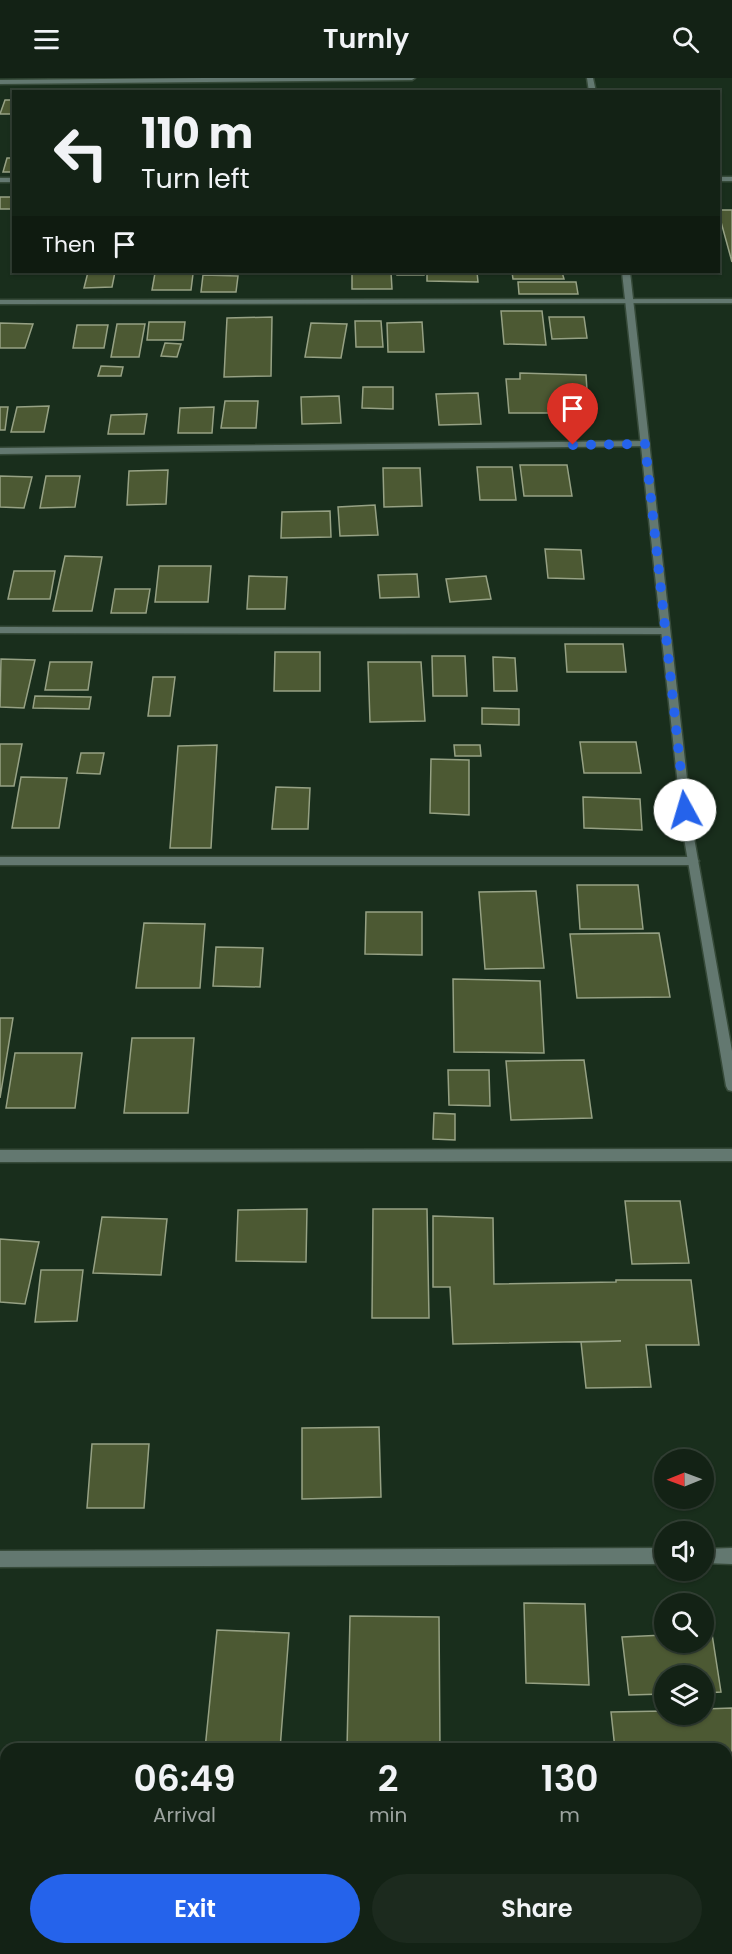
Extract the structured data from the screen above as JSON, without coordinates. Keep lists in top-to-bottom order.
{
  "north": "left",
  "page": {
    "header": "Turnly",
    "turn": ["110 m", "Turn left"],
    "then": "Then",
    "eta": [
      "06:49",
      "Arrival",
      "2",
      "min",
      "130",
      "m"
    ],
    "buttons": ["Exit", "Share"]
  }
}
